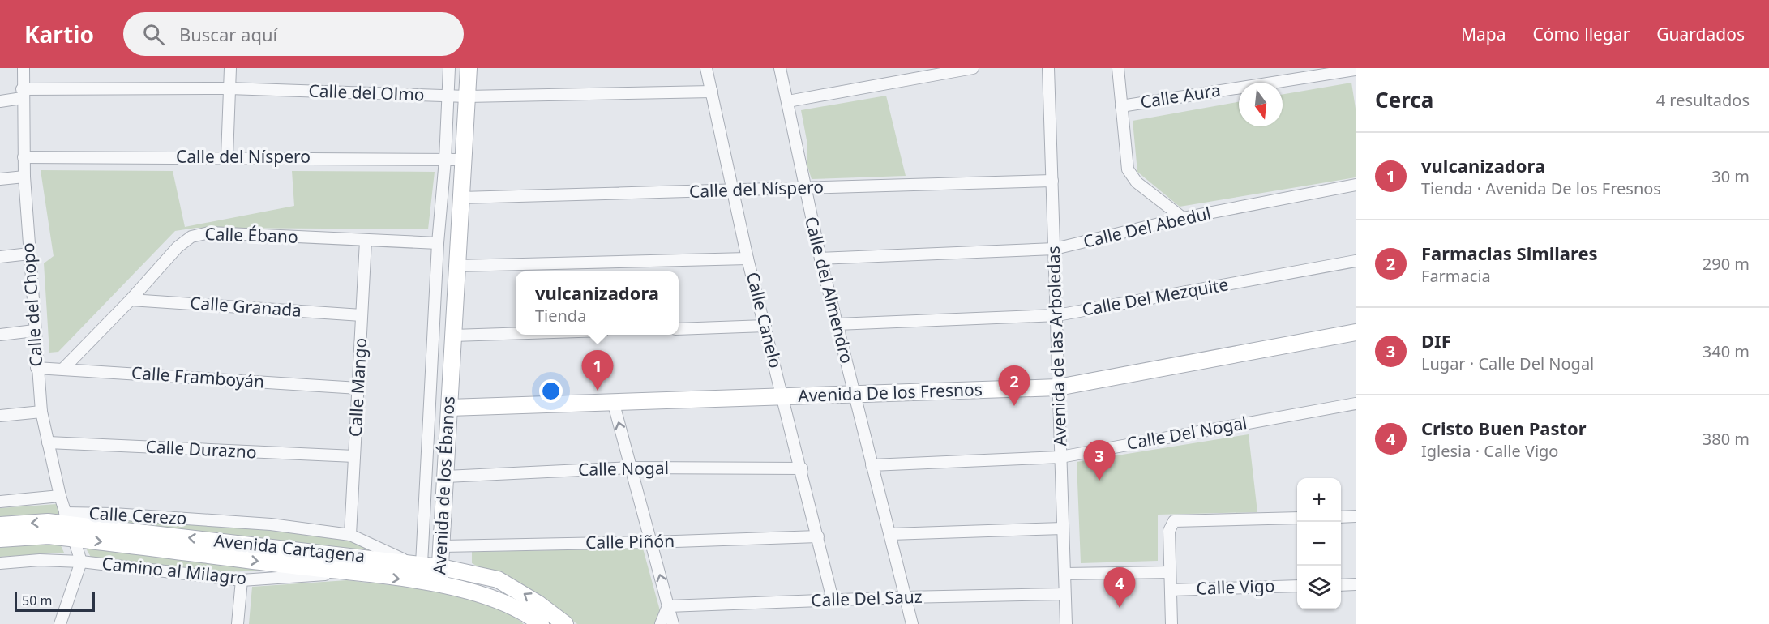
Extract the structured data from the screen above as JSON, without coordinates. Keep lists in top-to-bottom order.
{
  "streets": {
    "street": [
      "Calle del Olmo",
      "Calle Aura",
      "Calle del Níspero",
      "Calle Del Abedul",
      "Calle Ébano",
      "Calle del Almendro",
      "Calle Del Mezquite",
      "Calle del Chopo",
      "Calle Granada",
      "Calle Canelo",
      "Avenida de las Arboledas",
      "Calle Framboyán",
      "Calle Mango",
      "Avenida De los Fresnos",
      "Calle Del Nogal",
      "Calle Durazno",
      "Calle Nogal",
      "Avenida de los Ébanos",
      "Calle Cerezo",
      "Calle Piñón",
      "Avenida Cartagena",
      "Camino al Milagro",
      "Calle Vigo",
      "Calle Del Sauz"
    ]
  },
  "crossings": [
    ["Calle del Olmo", "Calle del Chopo"],
    ["Calle del Olmo", "Calle Canelo"],
    ["Calle del Olmo", "Avenida de los Ébanos"],
    ["Calle del Níspero", "Calle del Almendro"],
    ["Calle del Níspero", "Calle del Chopo"],
    ["Calle del Níspero", "Calle Canelo"],
    ["Calle del Níspero", "Avenida de las Arboledas"],
    ["Calle del Níspero", "Avenida de los Ébanos"],
    ["Calle Del Abedul", "Calle del Almendro"],
    ["Calle Del Abedul", "Avenida de las Arboledas"],
    ["Calle Ébano", "Calle Granada"],
    ["Calle Ébano", "Calle Framboyán"],
    ["Calle Ébano", "Calle Mango"],
    ["Calle Ébano", "Avenida de los Ébanos"],
    ["Calle del Almendro", "Calle Del Mezquite"],
    ["Calle del Almendro", "Avenida De los Fresnos"],
    ["Calle del Almendro", "Calle Del Nogal"],
    ["Calle del Almendro", "Calle Del Sauz"],
    ["Calle Del Mezquite", "Avenida de las Arboledas"],
    ["Calle del Chopo", "Calle Framboyán"],
    ["Calle del Chopo", "Calle Durazno"],
    ["Calle del Chopo", "Calle Cerezo"],
    ["Calle del Chopo", "Avenida Cartagena"],
    ["Calle del Chopo", "Camino al Milagro"],
    ["Calle Granada", "Calle Mango"],
    ["Calle Canelo", "Avenida De los Fresnos"],
    ["Calle Canelo", "Calle Nogal"],
    ["Calle Canelo", "Calle Piñón"],
    ["Calle Canelo", "Calle Del Sauz"],
    ["Avenida de las Arboledas", "Avenida De los Fresnos"],
    ["Avenida de las Arboledas", "Calle Del Nogal"],
    ["Avenida de las Arboledas", "Calle Del Sauz"],
    ["Calle Framboyán", "Calle Mango"],
    ["Calle Mango", "Calle Durazno"],
    ["Calle Mango", "Calle Cerezo"],
    ["Avenida De los Fresnos", "Avenida de los Ébanos"],
    ["Calle Nogal", "Avenida de los Ébanos"],
    ["Avenida de los Ébanos", "Calle Cerezo"],
    ["Avenida de los Ébanos", "Calle Piñón"],
    ["Avenida de los Ébanos", "Avenida Cartagena"],
    ["Calle Cerezo", "Avenida Cartagena"],
    ["Avenida Cartagena", "Camino al Milagro"]
  ],
  "scale_bar": "50 m",
  "north": "bottom",
  "page": {
    "header": "Kartio",
    "search": "Buscar aquí",
    "nav": ["Mapa", "Cómo llegar", "Guardados"],
    "heading": ["Cerca", "4 resultados"],
    "list": [
      {
        "mark": "1",
        "name": "vulcanizadora",
        "note": "Tienda · Avenida De los Fresnos",
        "value": "30 m"
      },
      {
        "mark": "2",
        "name": "Farmacias Similares",
        "note": "Farmacia",
        "value": "290 m"
      },
      {
        "mark": "3",
        "name": "DIF",
        "note": "Lugar · Calle Del Nogal",
        "value": "340 m"
      },
      {
        "mark": "4",
        "name": "Cristo Buen Pastor",
        "note": "Iglesia · Calle Vigo",
        "value": "380 m"
      }
    ],
    "popup": ["vulcanizadora", "Tienda"],
    "pins": [
      "1",
      "2",
      "3",
      "4"
    ],
    "map_buttons": ["+", "−"],
    "scale": "50 m"
  }
}
